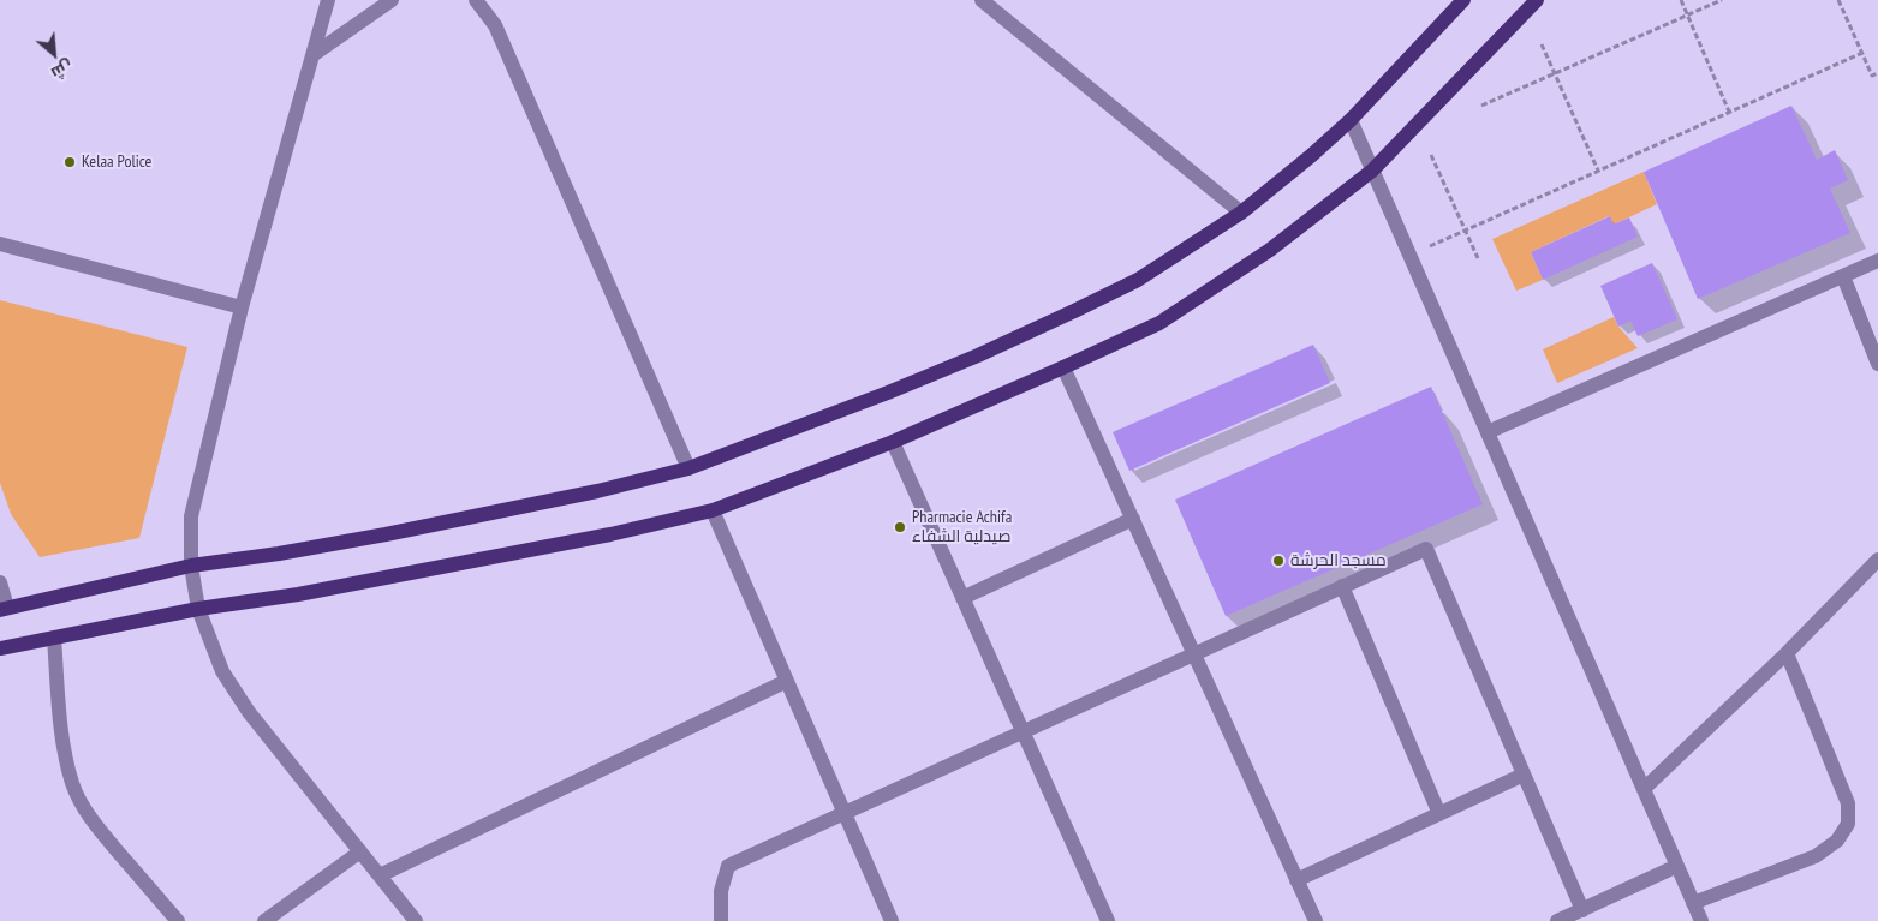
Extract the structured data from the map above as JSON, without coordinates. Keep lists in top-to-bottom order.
{
  "places": ["Kelaa Police", "Pharmacie Achifa صيدلية الشفاء", "مسجد الحرشة"],
  "north": "bottom right"
}
